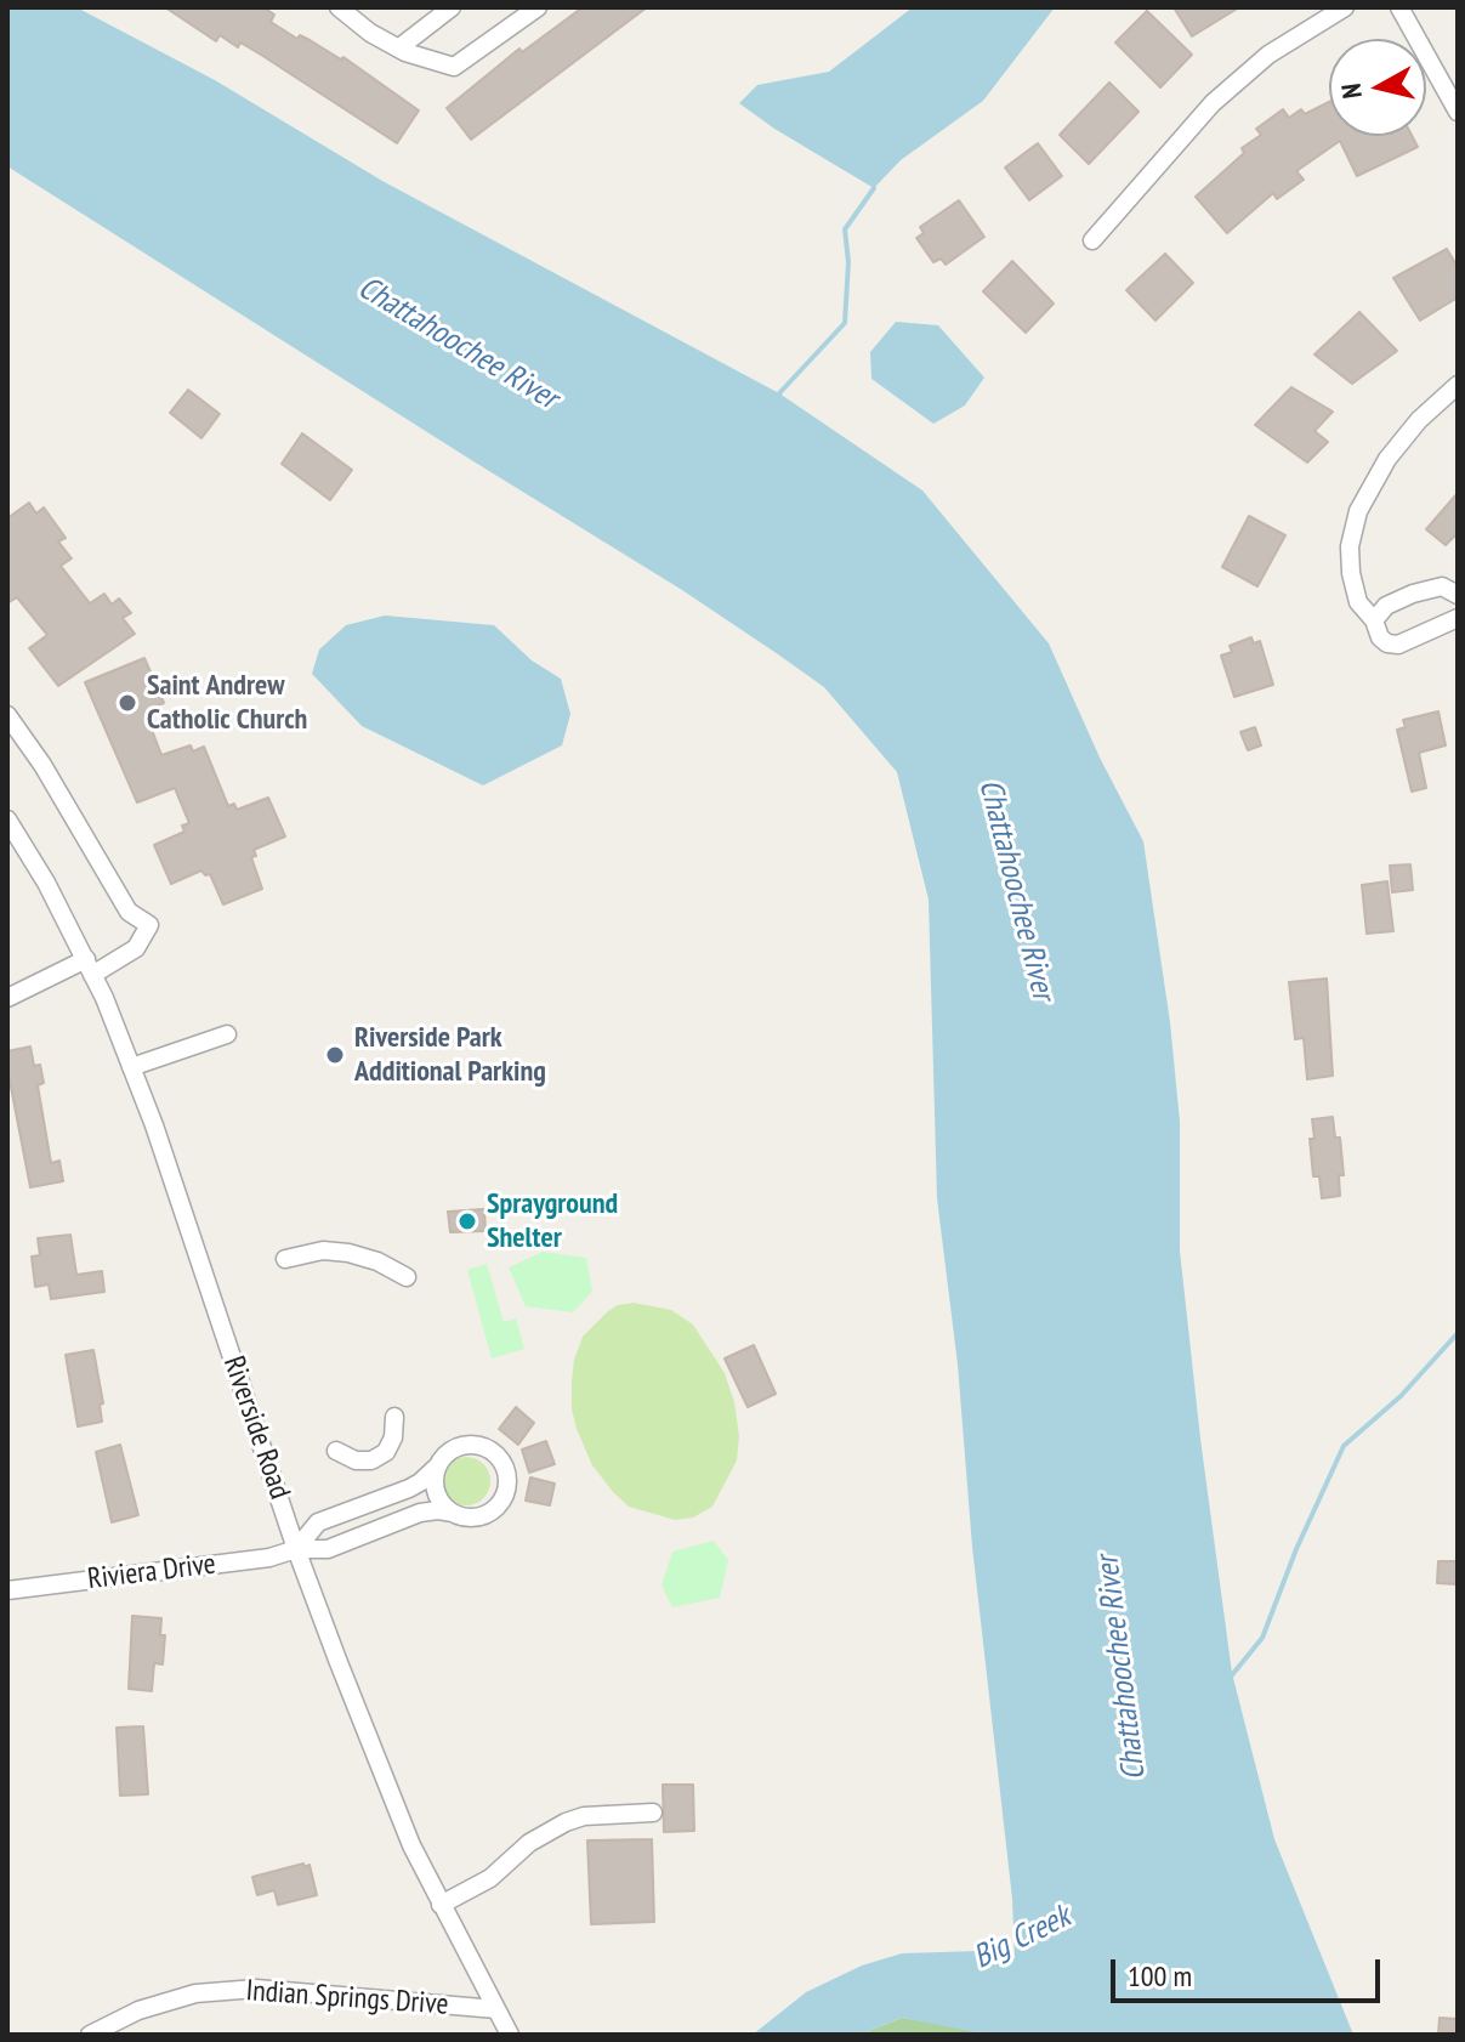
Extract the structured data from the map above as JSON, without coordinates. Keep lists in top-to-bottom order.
{
  "streets": {
    "street": ["Riverside Road", "Riviera Drive", "Indian Springs Drive"]
  },
  "crossings": [
    ["Riverside Road", "Riviera Drive"],
    ["Riverside Road", "Indian Springs Drive"]
  ],
  "water": ["Chattahoochee River", "Big Creek"],
  "places": ["Saint Andrew Catholic Church", "Riverside Park Additional Parking", "Sprayground Shelter"],
  "scale_bar": "100 m",
  "north": "left"
}
